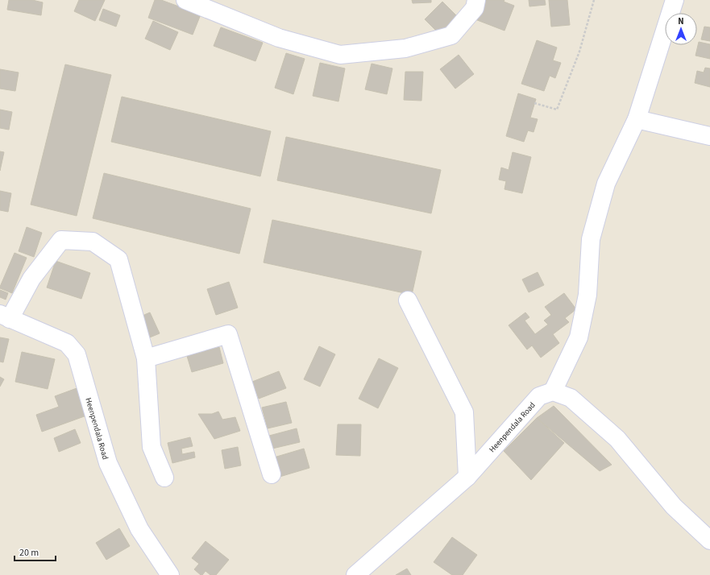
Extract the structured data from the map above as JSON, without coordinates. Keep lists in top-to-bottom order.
{
  "streets": {
    "street": ["Heenpendala Road"]
  },
  "scale_bar": "20 m",
  "north": "top"
}
